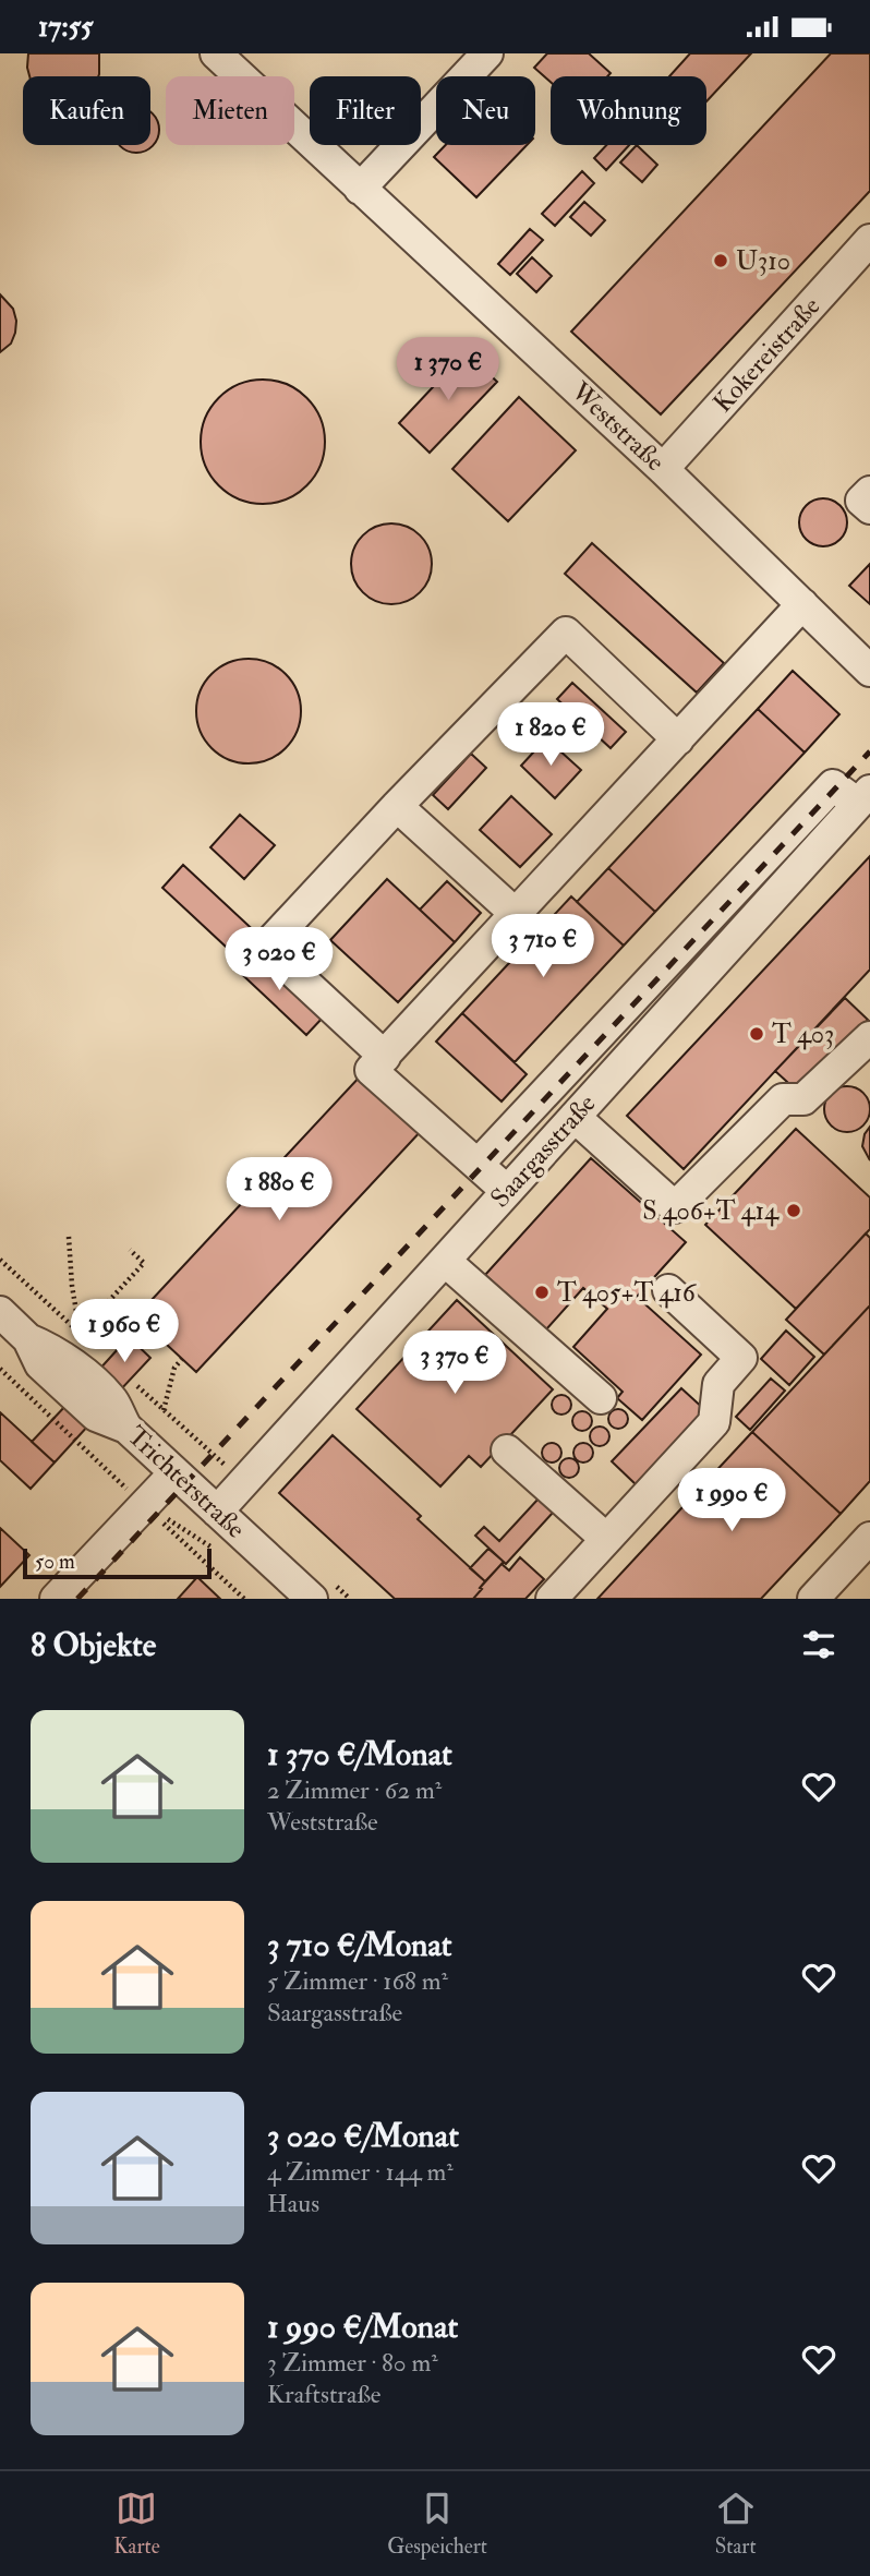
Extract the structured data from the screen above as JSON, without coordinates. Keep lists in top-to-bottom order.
{
  "streets": {
    "street": [
      "Kokereistraße",
      "Weststraße",
      "Saargasstraße",
      "Trichterstraße"
    ]
  },
  "crossings": [
    ["Kokereistraße", "Weststraße"],
    ["Saargasstraße", "Trichterstraße"]
  ],
  "places": [
    "U310",
    "T 403",
    "S 406+T 414",
    "T 405+T 416"
  ],
  "scale_bar": "50 m",
  "page": {
    "status": "17:55",
    "chip": [
      "Kaufen",
      "Mieten",
      "Filter",
      "Neu",
      "Wohnung"
    ],
    "price": [
      "1 370 €",
      "1 820 €",
      "3 710 €",
      "3 020 €",
      "1 880 €",
      "1 960 €",
      "3 370 €",
      "1 990 €"
    ],
    "scale": "50 m",
    "heading": "8 Objekte",
    "list": [
      {
        "name": "1 370 €/Monat",
        "note": "2 Zimmer · 62 m² · Weststraße"
      },
      {
        "name": "3 710 €/Monat",
        "note": "5 Zimmer · 168 m² · Saargasstraße"
      },
      {
        "name": "3 020 €/Monat",
        "note": "4 Zimmer · 144 m² · Haus"
      },
      {
        "name": "1 990 €/Monat",
        "note": "3 Zimmer · 80 m² · Kraftstraße"
      }
    ],
    "tabs": ["Karte", "Gespeichert", "Start"]
  }
}
